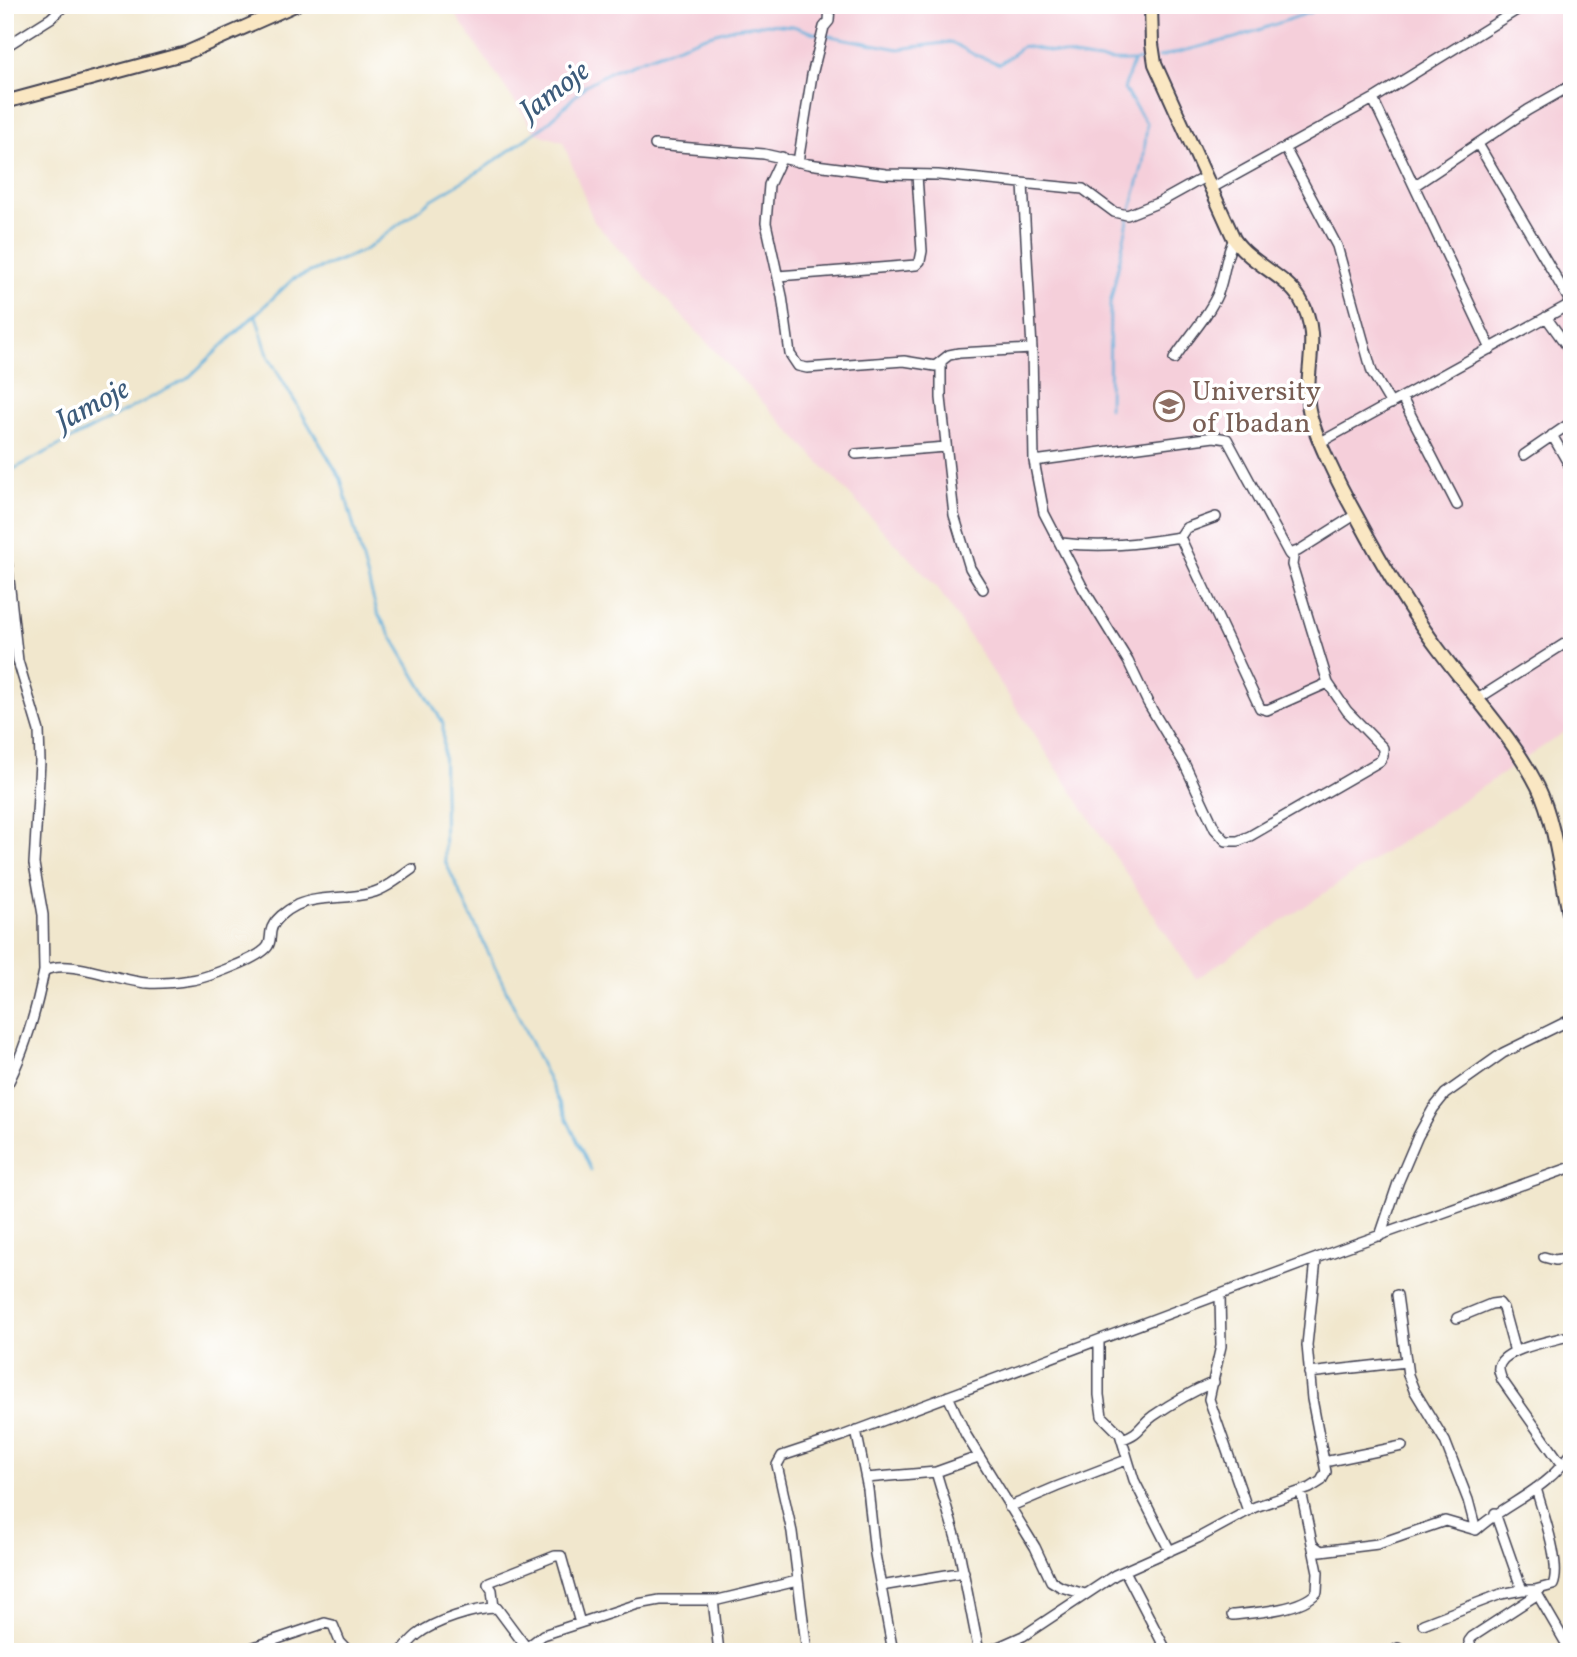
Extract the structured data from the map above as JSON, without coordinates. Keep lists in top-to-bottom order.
{
  "water": ["Jamoje"],
  "places": {
    "school or university": ["University of Ibadan"]
  }
}
